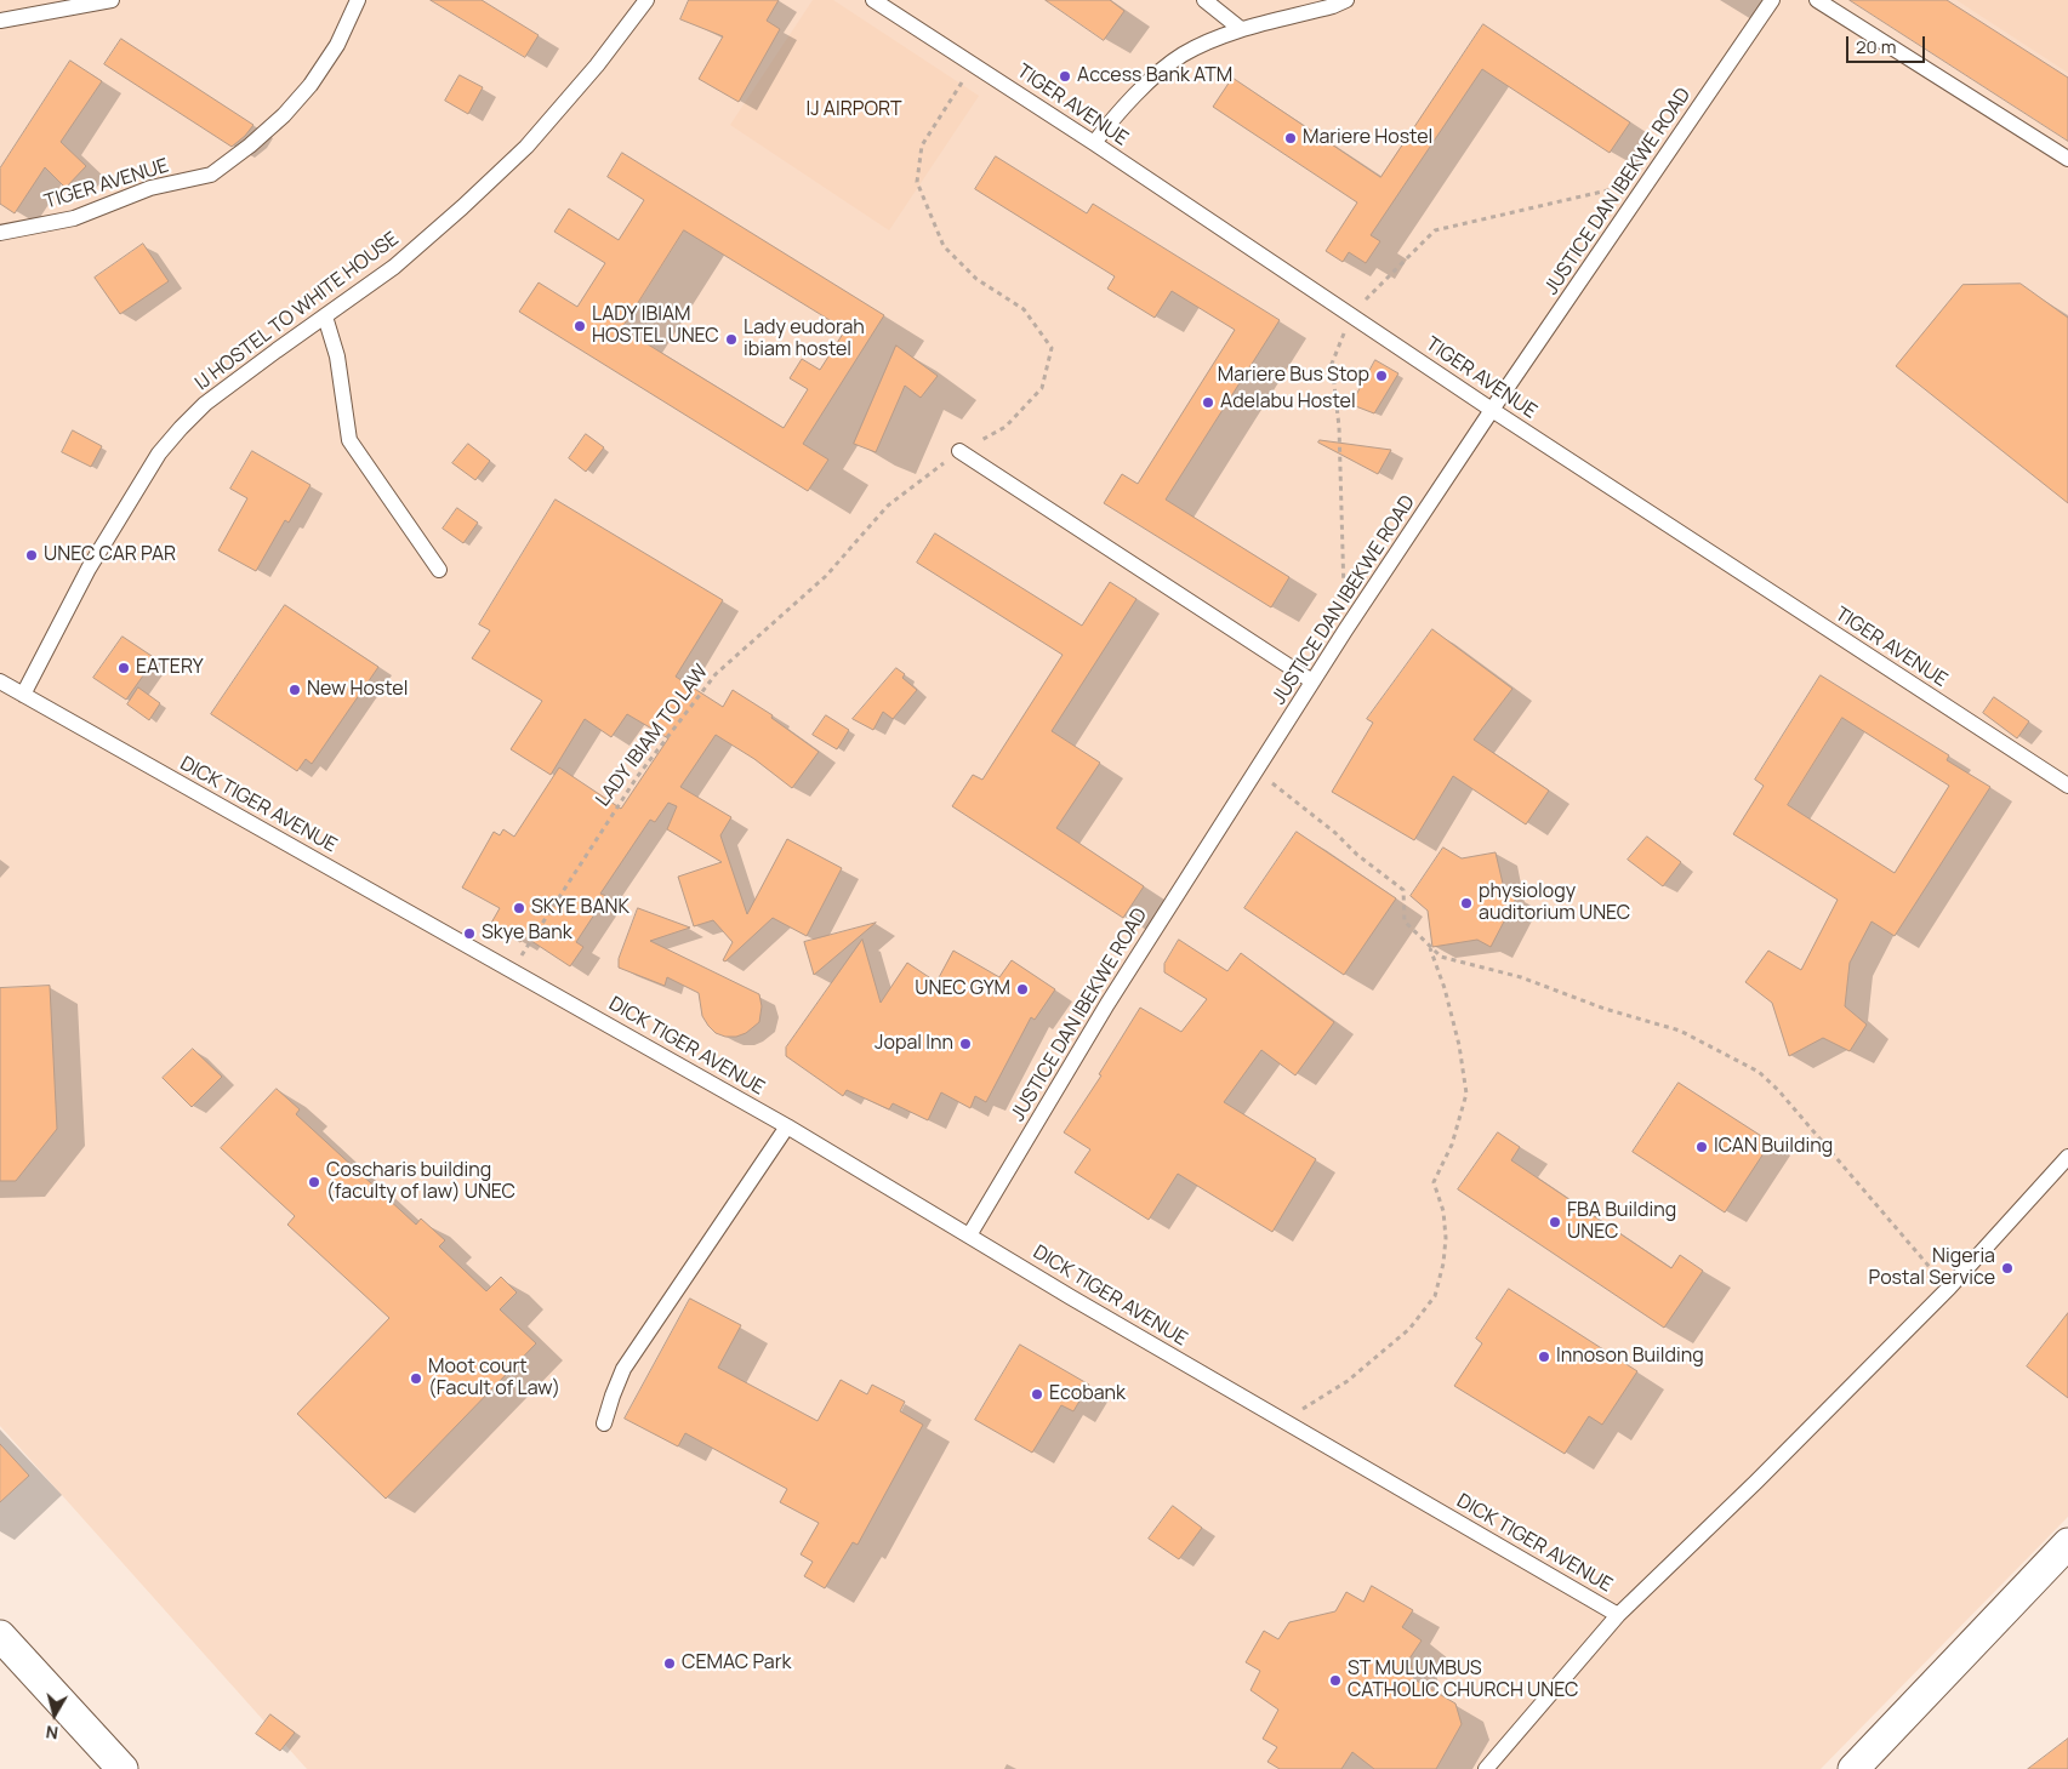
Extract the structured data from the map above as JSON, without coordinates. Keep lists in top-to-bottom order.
{
  "streets": {
    "lane": [
      "TIGER AVENUE",
      "JUSTICE DAN IBEKWE ROAD",
      "IJ HOSTEL TO WHITE HOUSE",
      "DICK TIGER AVENUE"
    ],
    "path": ["LADY IBIAM TO LAW"]
  },
  "crossings": [
    ["TIGER AVENUE", "JUSTICE DAN IBEKWE ROAD"],
    ["TIGER AVENUE", "LADY IBIAM TO LAW"],
    ["JUSTICE DAN IBEKWE ROAD", "DICK TIGER AVENUE"],
    ["IJ HOSTEL TO WHITE HOUSE", "DICK TIGER AVENUE"],
    ["LADY IBIAM TO LAW", "DICK TIGER AVENUE"]
  ],
  "parks": ["IJ AIRPORT"],
  "places": [
    "Access Bank ATM",
    "Mariere Hostel",
    "LADY IBIAM HOSTEL UNEC",
    "Lady eudorah ibiam hostel",
    "Mariere Bus Stop",
    "Adelabu Hostel",
    "UNEC CAR PAR",
    "EATERY",
    "New Hostel",
    "physiology auditorium UNEC",
    "SKYE BANK",
    "Skye Bank",
    "UNEC GYM",
    "Jopal Inn",
    "ICAN Building",
    "Coscharis building (faculty of law) UNEC",
    "FBA Building UNEC",
    "Nigeria Postal Service",
    "Innoson Building",
    "Moot court (Facult of Law)",
    "Ecobank",
    "CEMAC Park",
    "ST MULUMBUS CATHOLIC CHURCH UNEC"
  ],
  "scale_bar": "20 m",
  "north": "bottom"
}
